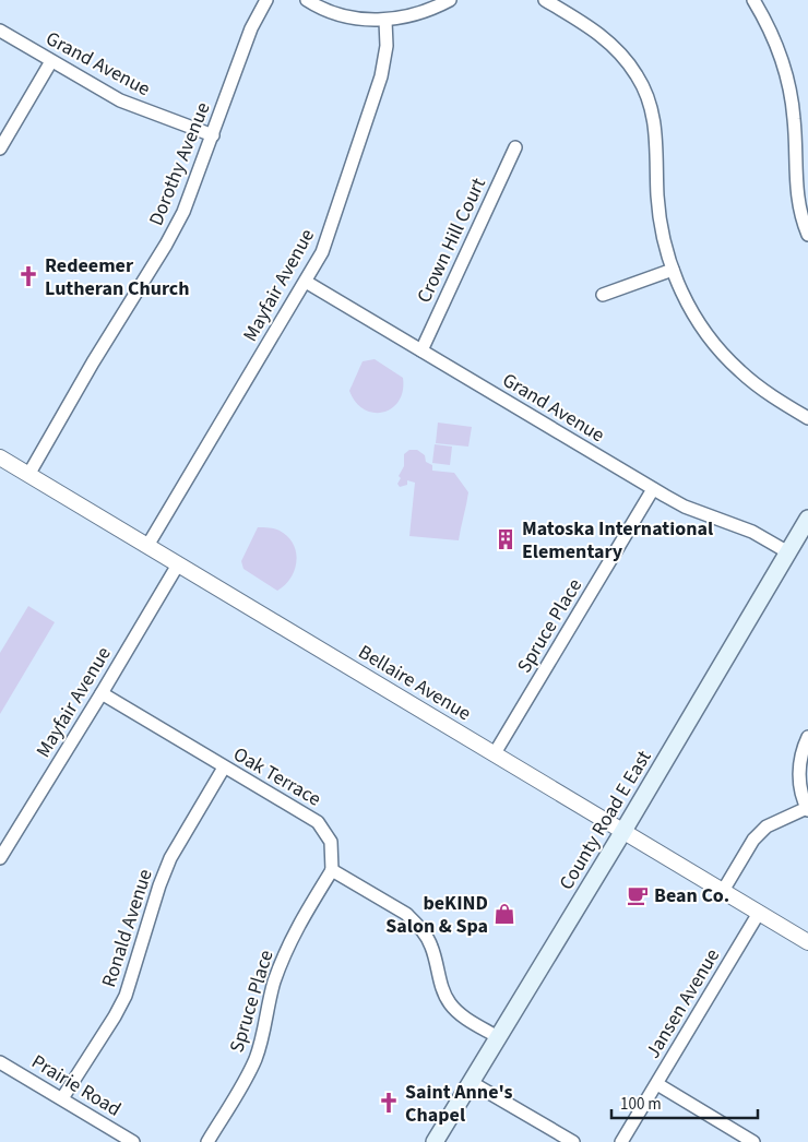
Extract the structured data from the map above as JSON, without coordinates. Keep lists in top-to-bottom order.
{
  "streets": {
    "main road": ["County Road E East"],
    "street": [
      "Grand Avenue",
      "Dorothy Avenue",
      "Crown Hill Court",
      "Mayfair Avenue",
      "Spruce Place",
      "Bellaire Avenue",
      "Oak Terrace",
      "Ronald Avenue",
      "Jansen Avenue",
      "Prairie Road"
    ]
  },
  "crossings": [
    ["Grand Avenue", "Dorothy Avenue"],
    ["Grand Avenue", "Crown Hill Court"],
    ["Grand Avenue", "Mayfair Avenue"],
    ["Grand Avenue", "Spruce Place"],
    ["Grand Avenue", "County Road E East"],
    ["Dorothy Avenue", "Bellaire Avenue"],
    ["Mayfair Avenue", "Bellaire Avenue"],
    ["Mayfair Avenue", "Oak Terrace"],
    ["Spruce Place", "Bellaire Avenue"],
    ["Spruce Place", "Oak Terrace"],
    ["Bellaire Avenue", "County Road E East"],
    ["Bellaire Avenue", "Jansen Avenue"],
    ["Oak Terrace", "Ronald Avenue"],
    ["Ronald Avenue", "Prairie Road"]
  ],
  "places": {
    "church": ["Redeemer Lutheran Church", "Saint Anne's Chapel"],
    "building": ["Matoska International Elementary"],
    "cafe": ["Bean Co."],
    "shop": ["beKIND Salon & Spa"]
  },
  "scale_bar": "100 m"
}
